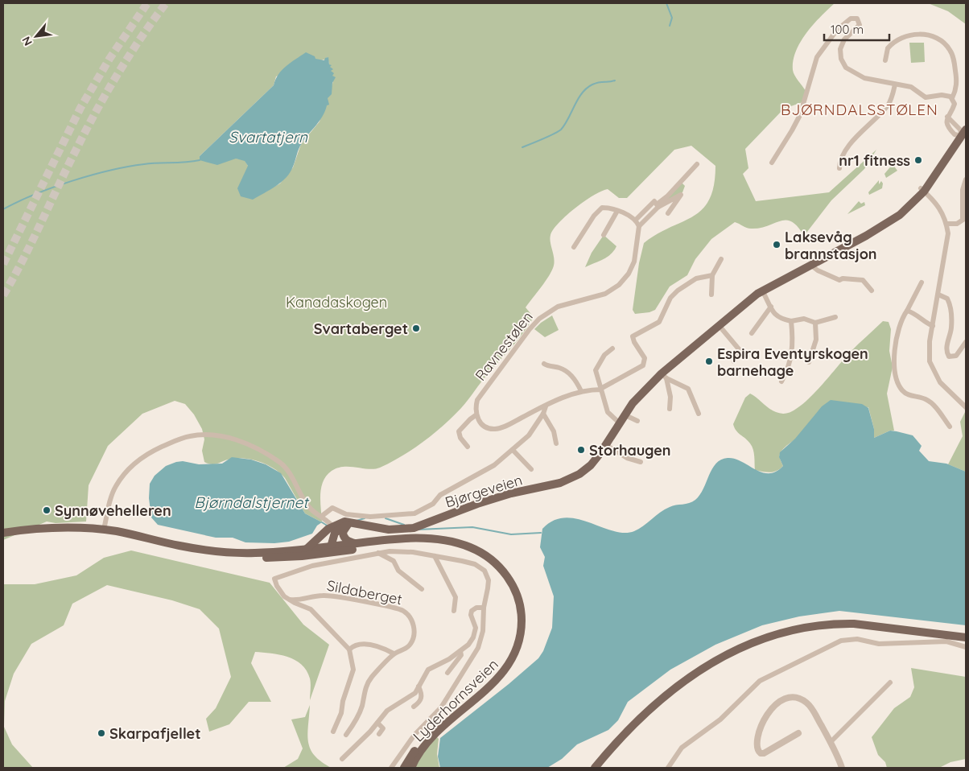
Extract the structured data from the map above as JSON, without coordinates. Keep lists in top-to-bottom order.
{
  "streets": {
    "main road": ["Bjørgeveien", "Lyderhornsveien"],
    "street": ["Ravnestølen", "Sildaberget"]
  },
  "crossings": [
    ["Bjørgeveien", "Lyderhornsveien"]
  ],
  "districts": ["BJØRNDALSSTØLEN"],
  "water": ["Svartatjern", "Bjørndalstjernet"],
  "parks": ["Kanadaskogen"],
  "places": [
    "nr1 fitness",
    "Laksevåg brannstasjon",
    "Svartaberget",
    "Espira Eventyrskogen barnehage",
    "Storhaugen",
    "Synnøvehelleren",
    "Skarpafjellet"
  ],
  "scale_bar": "100 m",
  "north": "bottom left"
}
